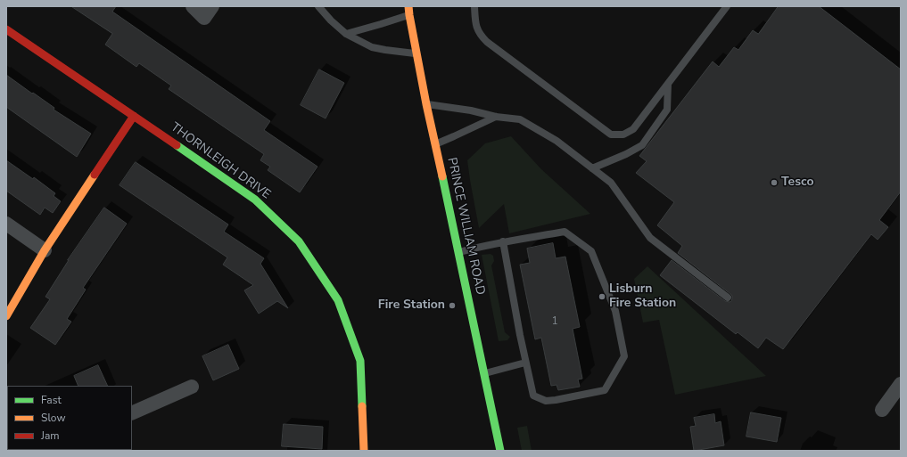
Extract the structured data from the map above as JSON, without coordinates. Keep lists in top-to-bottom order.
{
  "streets": {
    "street": ["THORNLEIGH DRIVE", "PRINCE WILLIAM ROAD"]
  },
  "places": ["Tesco", "Lisburn Fire Station", "Fire Station"],
  "house_numbers": ["1"],
  "legend": ["Fast", "Slow", "Jam"]
}
